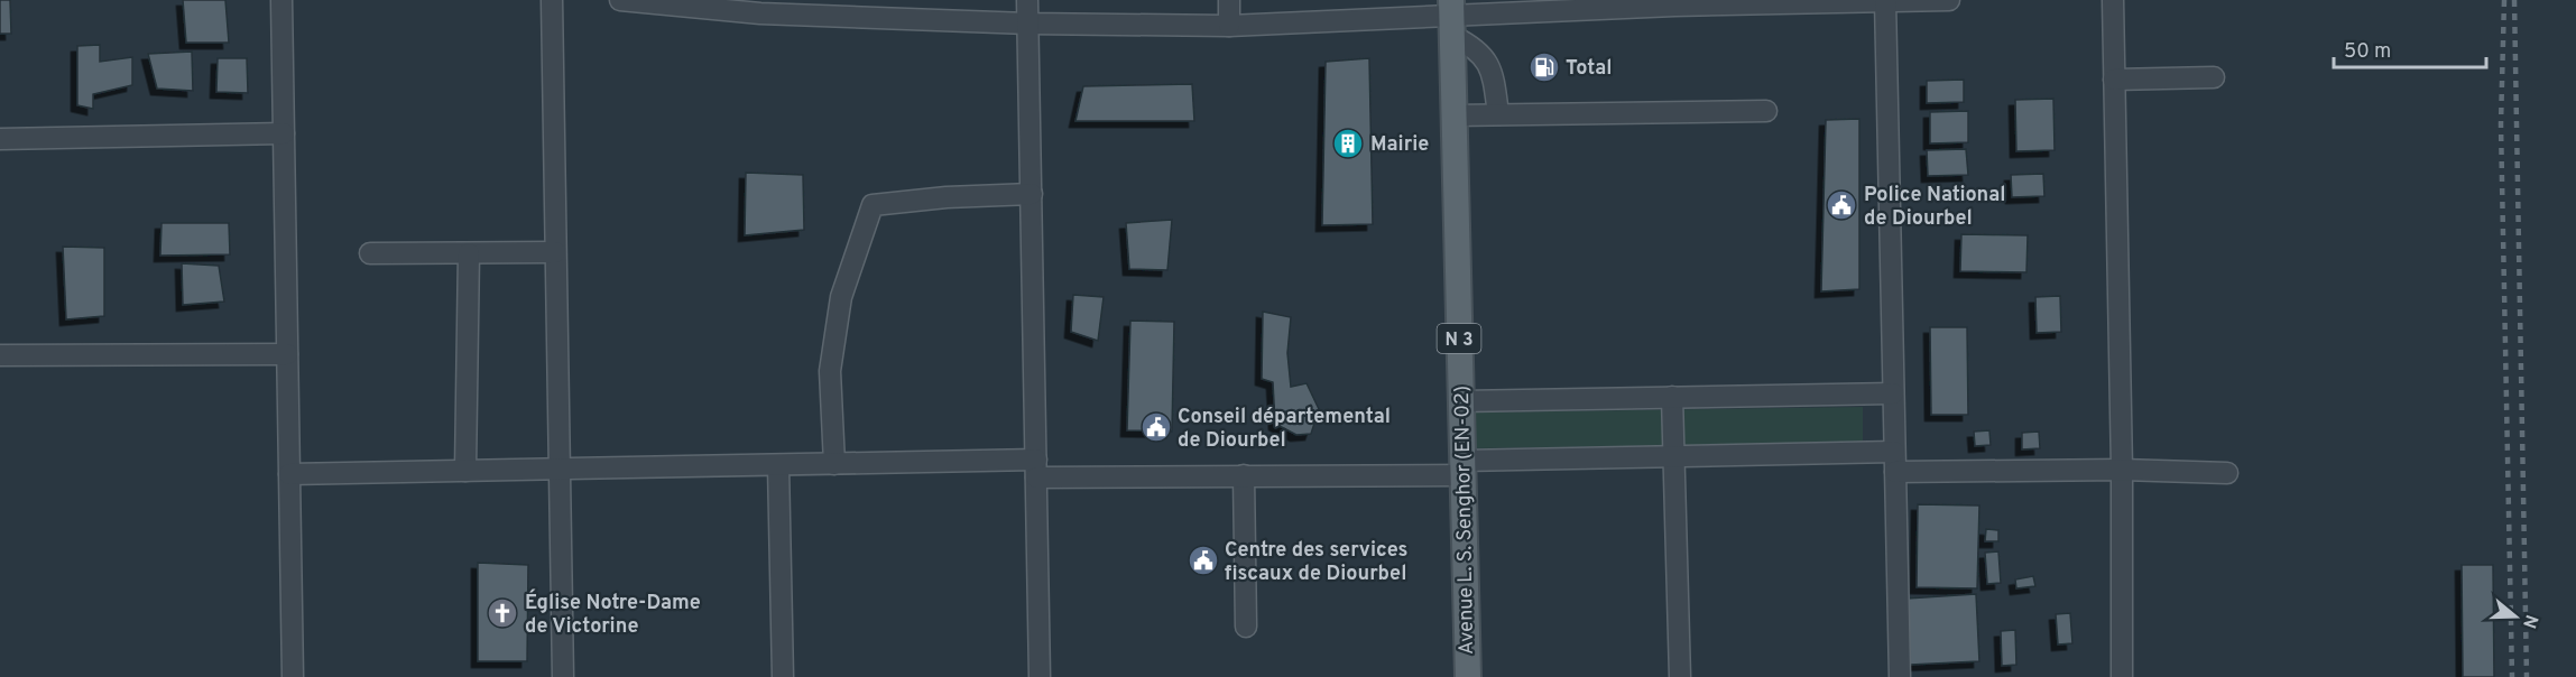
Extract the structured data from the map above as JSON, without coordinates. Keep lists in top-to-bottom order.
{
  "streets": {
    "main road": ["N 3", "Avenue L. S. Senghor (EN-02)"]
  },
  "places": {
    "fuel station": ["Total"],
    "building": ["Mairie"],
    "public building": ["Police National de Diourbel", "Conseil départemental de Diourbel", "Centre des services fiscaux de Diourbel"],
    "church": ["Église Notre-Dame de Victorine"]
  },
  "scale_bar": "50 m",
  "north": "right"
}
